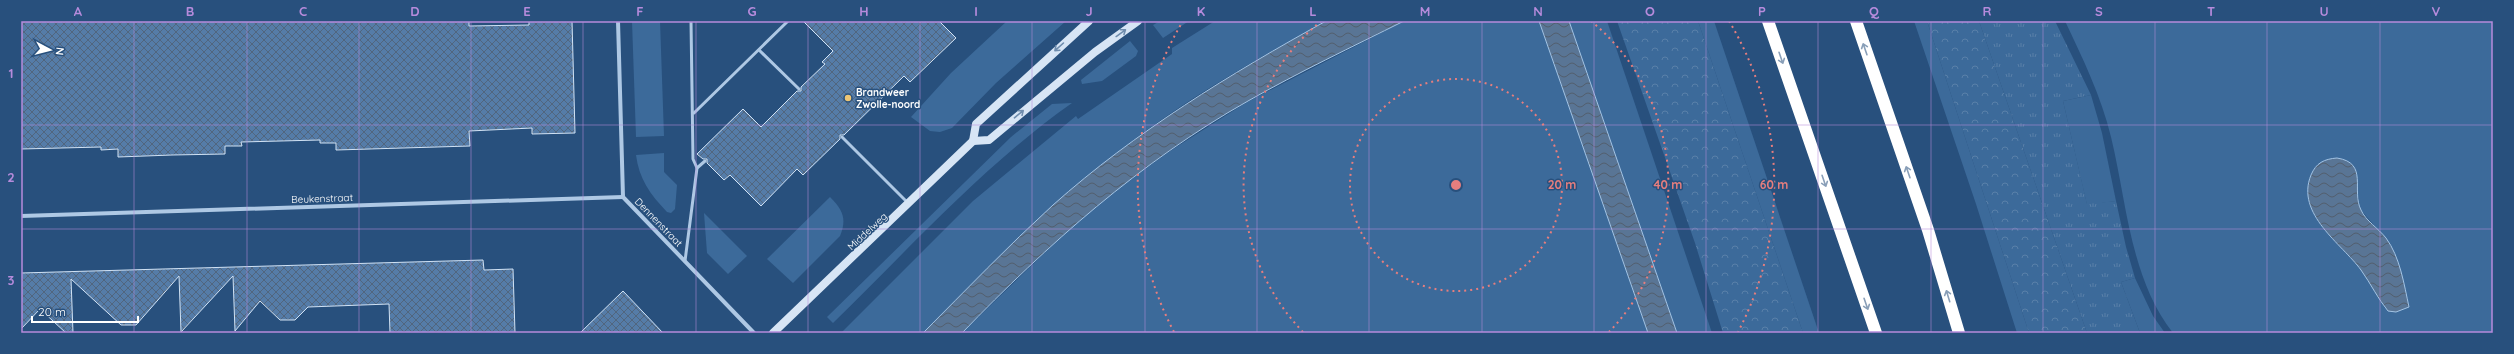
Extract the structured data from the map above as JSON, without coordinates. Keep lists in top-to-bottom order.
{
  "streets": {
    "main road": ["Middelweg"],
    "street": ["Beukenstraat", "Dennenstraat"]
  },
  "crossings": [
    ["Beukenstraat", "Dennenstraat"]
  ],
  "places": ["Brandweer Zwolle-noord"],
  "scale_bar": "20 m",
  "north": "right",
  "grid": {
    "columns": [
      "A",
      "B",
      "C",
      "D",
      "E",
      "F",
      "G",
      "H",
      "I",
      "J",
      "K",
      "L",
      "M",
      "N",
      "O",
      "P",
      "Q",
      "R",
      "S",
      "T",
      "U",
      "V"
    ],
    "rows": ["1", "2", "3"]
  },
  "rings": ["20 m", "40 m", "60 m"]
}
